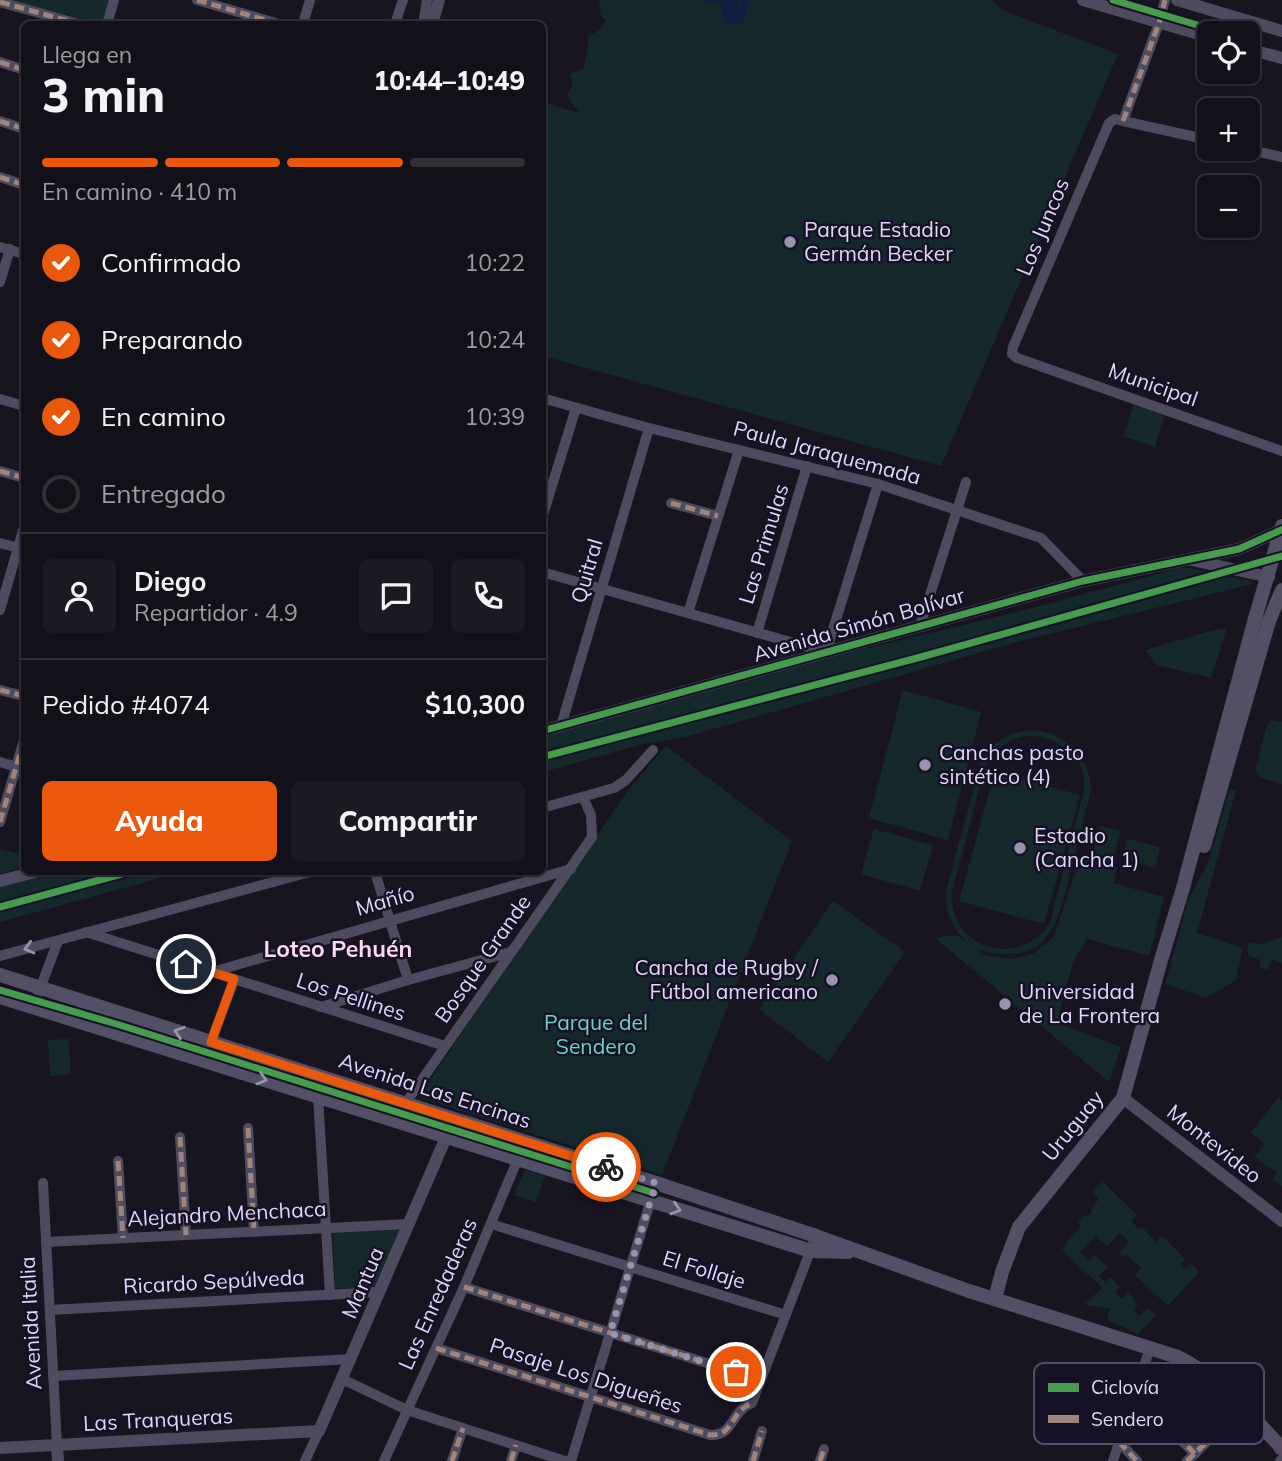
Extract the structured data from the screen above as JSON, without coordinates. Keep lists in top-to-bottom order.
{
  "streets": {
    "main road": ["Avenida Las Encinas", "Uruguay"],
    "street": [
      "Los Juncos",
      "Municipal",
      "Paula Jaraquemada",
      "Las Primulas",
      "Quitral",
      "Avenida Simón Bolívar",
      "Mañío",
      "Bosque Grande",
      "Los Pellines",
      "Montevideo",
      "Alejandro Menchaca",
      "El Follaje",
      "Ricardo Sepúlveda",
      "Mantua",
      "Las Enredaderas",
      "Avenida Italia",
      "Pasaje Los Digueñes",
      "Las Tranqueras"
    ]
  },
  "crossings": [
    ["Los Juncos", "Municipal"],
    ["Paula Jaraquemada", "Las Primulas"],
    ["Paula Jaraquemada", "Quitral"],
    ["Paula Jaraquemada", "Avenida Simón Bolívar"],
    ["Quitral", "Avenida Simón Bolívar"],
    ["Avenida Simón Bolívar", "Uruguay"],
    ["Mañío", "Bosque Grande"],
    ["Mañío", "Los Pellines"],
    ["Bosque Grande", "Los Pellines"],
    ["Bosque Grande", "Avenida Las Encinas"],
    ["Avenida Las Encinas", "Uruguay"],
    ["Avenida Las Encinas", "Mantua"],
    ["Avenida Las Encinas", "Las Enredaderas"],
    ["Uruguay", "Montevideo"],
    ["Alejandro Menchaca", "Mantua"],
    ["Alejandro Menchaca", "Avenida Italia"],
    ["El Follaje", "Las Enredaderas"],
    ["Ricardo Sepúlveda", "Mantua"],
    ["Ricardo Sepúlveda", "Avenida Italia"],
    ["Mantua", "Las Tranqueras"],
    ["Las Enredaderas", "Pasaje Los Digueñes"],
    ["Avenida Italia", "Las Tranqueras"]
  ],
  "districts": ["Loteo Pehuén"],
  "parks": ["Parque del Sendero"],
  "places": [
    "Parque Estadio Germán Becker",
    "Canchas pasto sintético (4)",
    "Estadio (Cancha 1)",
    "Cancha de Rugby / Fútbol americano",
    "Universidad de La Frontera"
  ],
  "legend": ["Ciclovía", "Sendero"],
  "page": {
    "map_buttons": ["+", "−"],
    "heading": ["3 min", "Llega en", "10:44–10:49"],
    "panel": [
      "Diego",
      "Repartidor · 4.9",
      "Pedido #4074",
      "$10,300"
    ],
    "bar": "En camino · 410 m",
    "list": [
      ["Confirmado", "10:22"],
      ["Preparando", "10:24"],
      ["En camino", "10:39"],
      "Entregado"
    ],
    "buttons": ["Ayuda", "Compartir"]
  }
}
